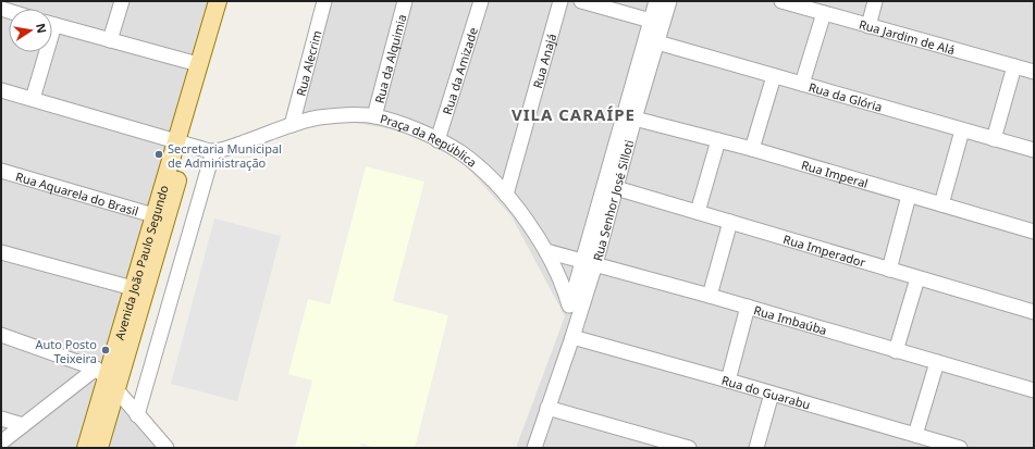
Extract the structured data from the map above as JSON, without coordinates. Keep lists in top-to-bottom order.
{
  "streets": {
    "main road": ["Avenida João Paulo Segundo"],
    "street": [
      "Rua Jardim de Alá",
      "Rua da Alquimia",
      "Rua Anajá",
      "Rua Alecrim",
      "Rua da Amizade",
      "Rua da Glória",
      "Praça da República",
      "Rua Imperal",
      "Rua Aquarela do Brasil",
      "Rua Senhor José Silloti",
      "Rua Imperador",
      "Rua Imbaúba",
      "Rua do Guarabu"
    ]
  },
  "crossings": [
    ["Rua da Alquimia", "Praça da República"],
    ["Rua Anajá", "Praça da República"],
    ["Rua Alecrim", "Praça da República"],
    ["Rua da Amizade", "Praça da República"],
    ["Rua da Glória", "Rua Senhor José Silloti"],
    ["Praça da República", "Rua Senhor José Silloti"],
    ["Praça da República", "Avenida João Paulo Segundo"],
    ["Praça da República", "Rua Imbaúba"],
    ["Rua Imperal", "Rua Senhor José Silloti"],
    ["Rua Aquarela do Brasil", "Avenida João Paulo Segundo"],
    ["Rua Senhor José Silloti", "Rua Imperador"],
    ["Rua Senhor José Silloti", "Rua Imbaúba"],
    ["Rua Senhor José Silloti", "Rua do Guarabu"]
  ],
  "districts": ["VILA CARAÍPE"],
  "places": ["Secretaria Municipal de Administração", "Auto Posto Teixeira"],
  "north": "right"
}
